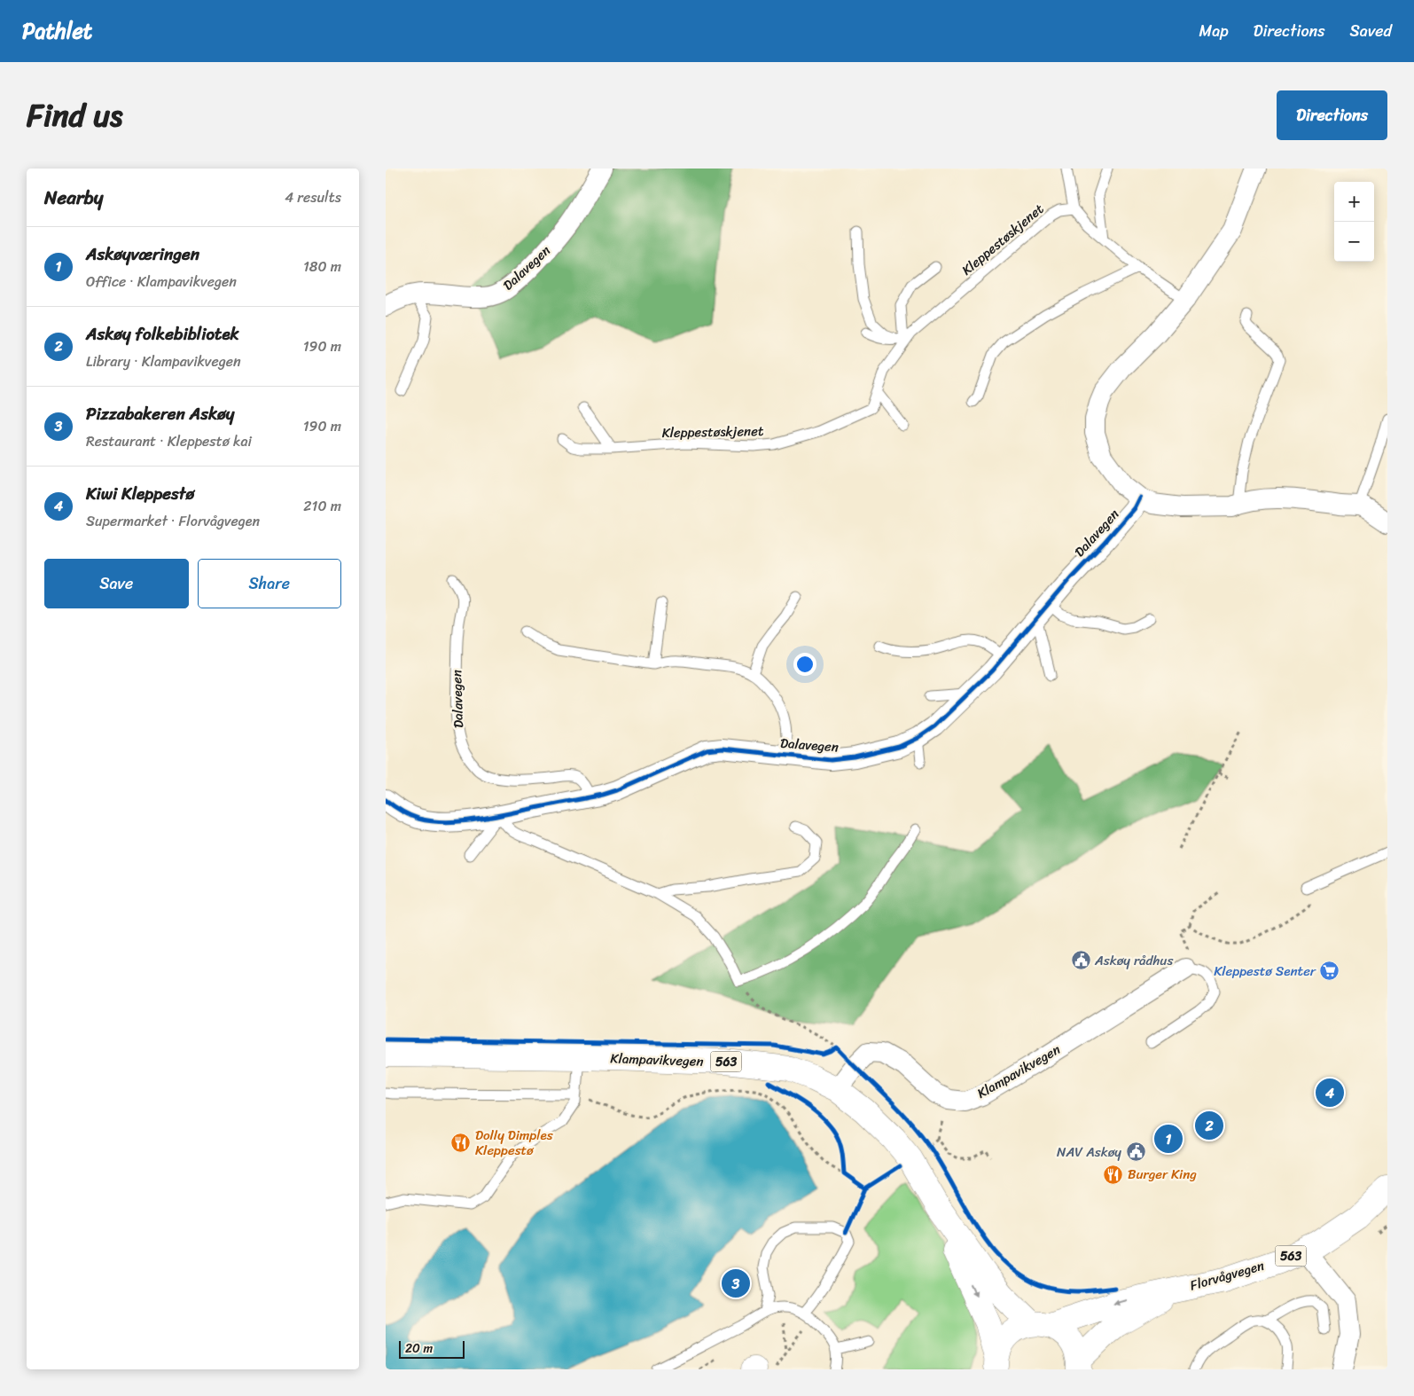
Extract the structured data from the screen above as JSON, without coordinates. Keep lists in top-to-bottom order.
{
  "streets": {
    "main road": ["Klampavikvegen", "563", "Florvågvegen"],
    "street": ["Dalavegen"],
    "lane": ["Kleppestøskjenet"]
  },
  "crossings": [
    ["Klampavikvegen", "563"],
    ["Klampavikvegen", "Florvågvegen"],
    ["563", "Florvågvegen"]
  ],
  "places": {
    "public building": ["Askøy rådhus", "NAV Askøy"],
    "supermarket": ["Kleppestø Senter"],
    "restaurant": ["Dolly Dimples Kleppestø", "Burger King"]
  },
  "scale_bar": "20 m",
  "page": {
    "header": "Pathlet",
    "nav": ["Map", "Directions", "Saved"],
    "title": "Find us",
    "buttons": [
      "Directions",
      ["Save", "Share"]
    ],
    "heading": ["Nearby", "4 results"],
    "map_buttons": ["+", "−"],
    "list": [
      {
        "mark": "1",
        "name": "Askøyværingen",
        "note": "Office · Klampavikvegen",
        "value": "180 m"
      },
      {
        "mark": "2",
        "name": "Askøy folkebibliotek",
        "note": "Library · Klampavikvegen",
        "value": "190 m"
      },
      {
        "mark": "3",
        "name": "Pizzabakeren Askøy",
        "note": "Restaurant · Kleppestø kai",
        "value": "190 m"
      },
      {
        "mark": "4",
        "name": "Kiwi Kleppestø",
        "note": "Supermarket · Florvågvegen",
        "value": "210 m"
      }
    ],
    "pins": [
      "4",
      "2",
      "1",
      "3"
    ],
    "scale": "20 m"
  }
}
